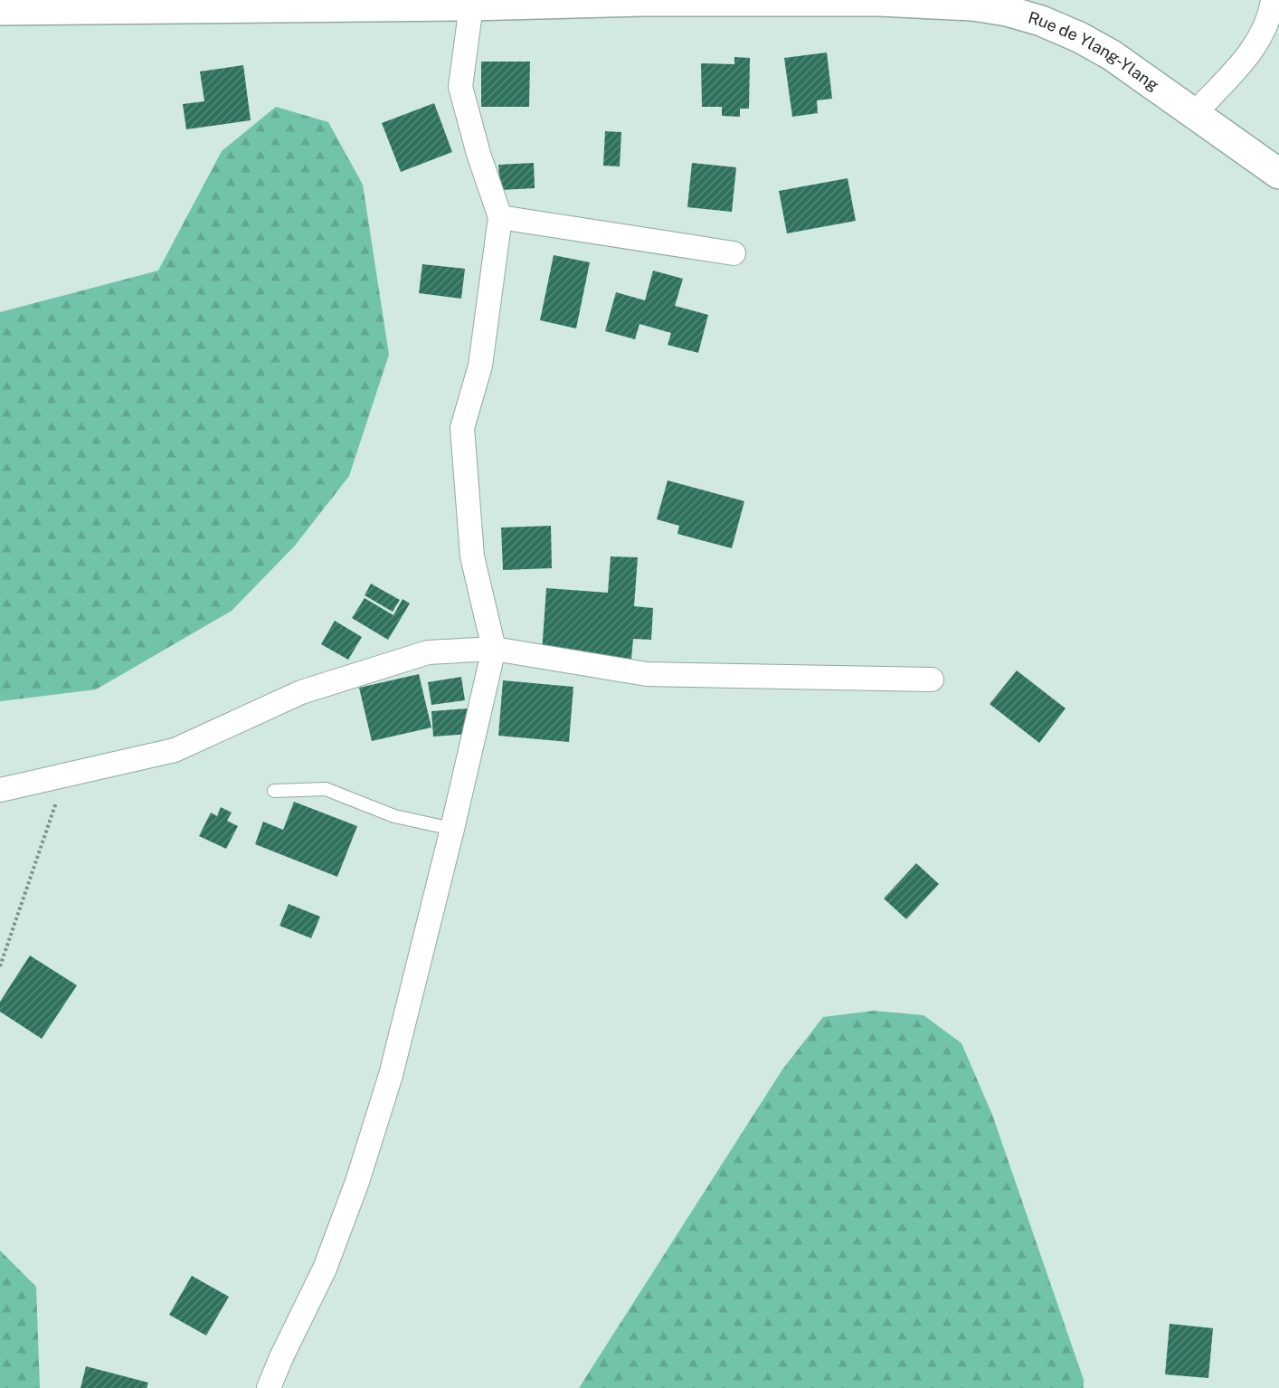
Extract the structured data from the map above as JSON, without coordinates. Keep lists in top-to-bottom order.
{
  "streets": {
    "street": ["Rue de Ylang-Ylang"]
  }
}
